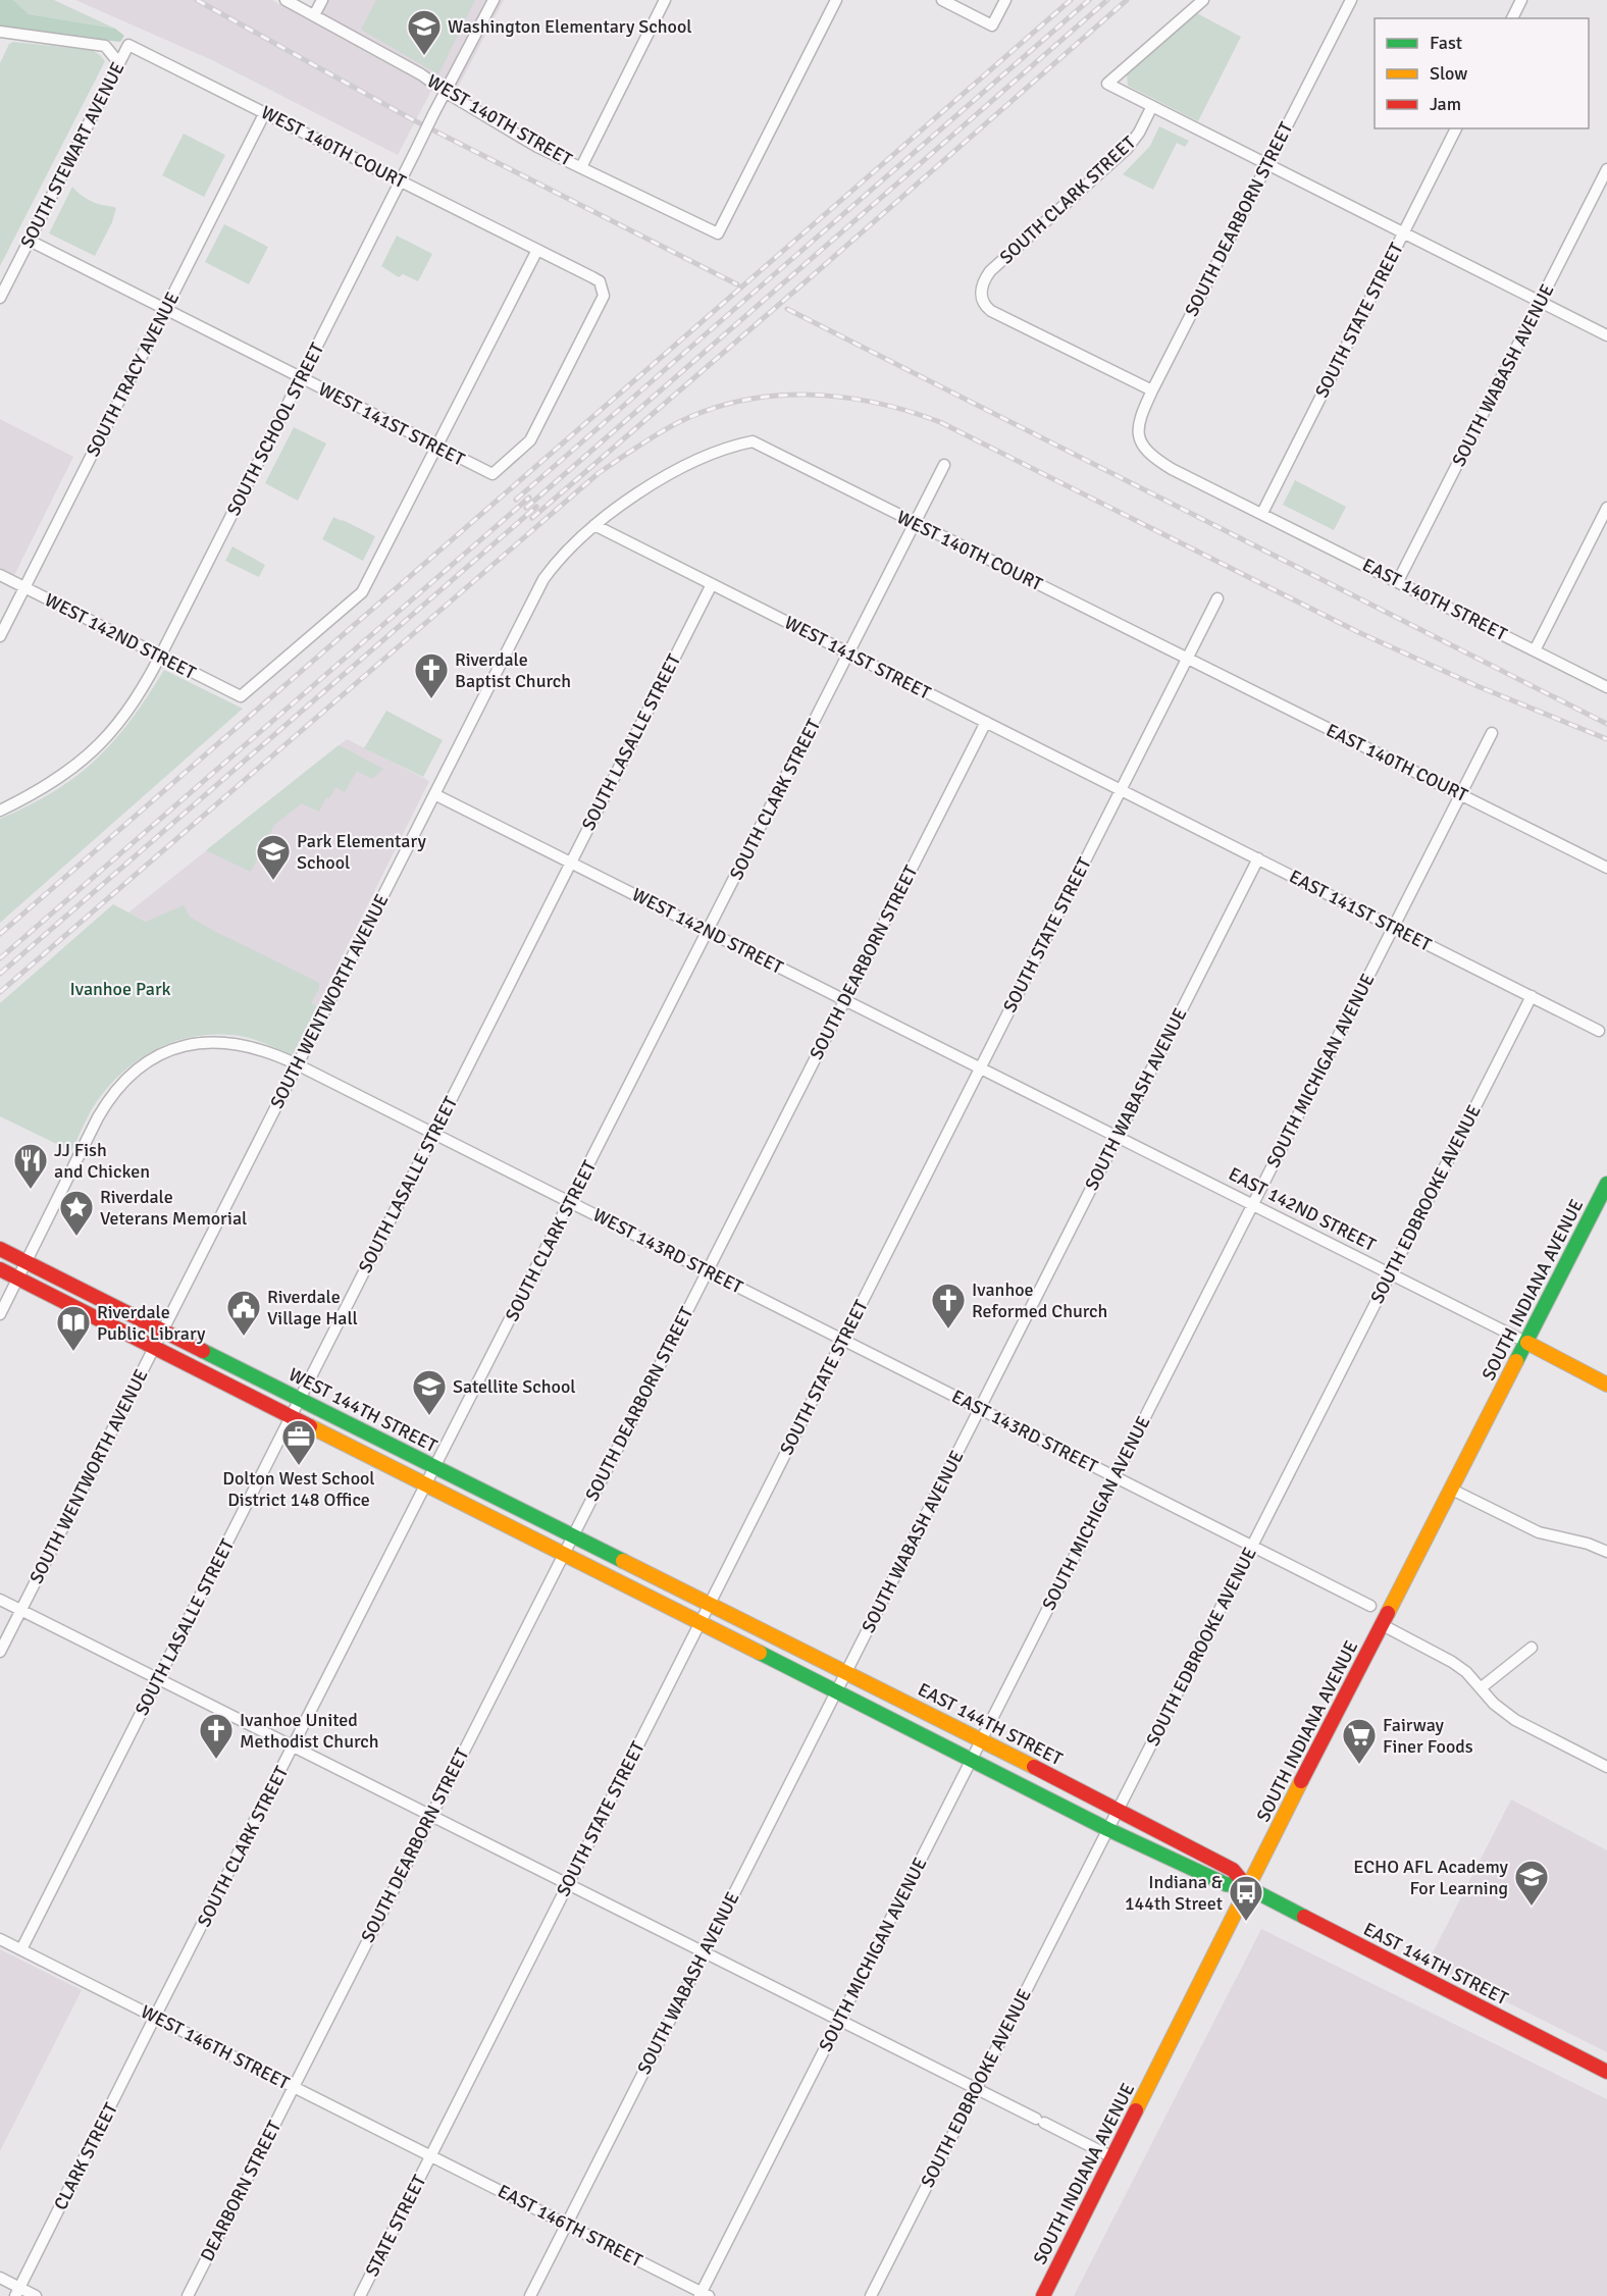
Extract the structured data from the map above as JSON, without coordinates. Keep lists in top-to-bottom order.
{
  "streets": {
    "street": [
      "WEST 140TH STREET",
      "WEST 140TH COURT",
      "SOUTH STEWART AVENUE",
      "SOUTH CLARK STREET",
      "SOUTH DEARBORN STREET",
      "SOUTH STATE STREET",
      "SOUTH TRACY AVENUE",
      "SOUTH WABASH AVENUE",
      "WEST 141ST STREET",
      "SOUTH SCHOOL STREET",
      "EAST 140TH STREET",
      "WEST 142ND STREET",
      "SOUTH LASALLE STREET",
      "EAST 140TH COURT",
      "EAST 141ST STREET",
      "SOUTH WENTWORTH AVENUE",
      "SOUTH MICHIGAN AVENUE",
      "SOUTH EDBROOKE AVENUE",
      "EAST 142ND STREET",
      "WEST 143RD STREET",
      "SOUTH INDIANA AVENUE",
      "WEST 144TH STREET",
      "EAST 143RD STREET",
      "EAST 144TH STREET",
      "WEST 146TH STREET",
      "CLARK STREET",
      "DEARBORN STREET",
      "STATE STREET",
      "EAST 146TH STREET"
    ]
  },
  "crossings": [
    ["WEST 140TH STREET", "SOUTH SCHOOL STREET"],
    ["WEST 140TH COURT", "SOUTH STEWART AVENUE"],
    ["WEST 140TH COURT", "SOUTH CLARK STREET"],
    ["WEST 140TH COURT", "SOUTH STATE STREET"],
    ["WEST 140TH COURT", "SOUTH TRACY AVENUE"],
    ["WEST 140TH COURT", "WEST 141ST STREET"],
    ["WEST 140TH COURT", "SOUTH SCHOOL STREET"],
    ["WEST 140TH COURT", "EAST 140TH COURT"],
    ["WEST 140TH COURT", "SOUTH WENTWORTH AVENUE"],
    ["SOUTH STEWART AVENUE", "WEST 141ST STREET"],
    ["SOUTH CLARK STREET", "SOUTH DEARBORN STREET"],
    ["SOUTH CLARK STREET", "WEST 141ST STREET"],
    ["SOUTH CLARK STREET", "WEST 142ND STREET"],
    ["SOUTH CLARK STREET", "WEST 143RD STREET"],
    ["SOUTH CLARK STREET", "WEST 144TH STREET"],
    ["SOUTH CLARK STREET", "WEST 146TH STREET"],
    ["SOUTH CLARK STREET", "CLARK STREET"],
    ["SOUTH DEARBORN STREET", "SOUTH STATE STREET"],
    ["SOUTH DEARBORN STREET", "WEST 141ST STREET"],
    ["SOUTH DEARBORN STREET", "EAST 140TH STREET"],
    ["SOUTH DEARBORN STREET", "WEST 142ND STREET"],
    ["SOUTH DEARBORN STREET", "WEST 143RD STREET"],
    ["SOUTH DEARBORN STREET", "WEST 144TH STREET"],
    ["SOUTH DEARBORN STREET", "WEST 146TH STREET"],
    ["SOUTH DEARBORN STREET", "DEARBORN STREET"],
    ["SOUTH STATE STREET", "WEST 141ST STREET"],
    ["SOUTH STATE STREET", "EAST 140TH STREET"],
    ["SOUTH STATE STREET", "WEST 142ND STREET"],
    ["SOUTH STATE STREET", "EAST 140TH COURT"],
    ["SOUTH STATE STREET", "EAST 141ST STREET"],
    ["SOUTH STATE STREET", "EAST 142ND STREET"],
    ["SOUTH STATE STREET", "WEST 143RD STREET"],
    ["SOUTH STATE STREET", "WEST 144TH STREET"],
    ["SOUTH STATE STREET", "EAST 143RD STREET"],
    ["SOUTH STATE STREET", "EAST 144TH STREET"],
    ["SOUTH STATE STREET", "WEST 146TH STREET"],
    ["SOUTH STATE STREET", "STATE STREET"],
    ["SOUTH STATE STREET", "EAST 146TH STREET"],
    ["SOUTH TRACY AVENUE", "WEST 141ST STREET"],
    ["SOUTH TRACY AVENUE", "WEST 142ND STREET"],
    ["SOUTH WABASH AVENUE", "EAST 140TH STREET"],
    ["SOUTH WABASH AVENUE", "EAST 141ST STREET"],
    ["SOUTH WABASH AVENUE", "EAST 142ND STREET"],
    ["SOUTH WABASH AVENUE", "EAST 143RD STREET"],
    ["SOUTH WABASH AVENUE", "EAST 144TH STREET"],
    ["SOUTH WABASH AVENUE", "EAST 146TH STREET"],
    ["WEST 141ST STREET", "SOUTH SCHOOL STREET"],
    ["WEST 141ST STREET", "WEST 142ND STREET"],
    ["WEST 141ST STREET", "SOUTH LASALLE STREET"],
    ["WEST 141ST STREET", "EAST 141ST STREET"],
    ["WEST 141ST STREET", "SOUTH WENTWORTH AVENUE"],
    ["SOUTH SCHOOL STREET", "WEST 142ND STREET"],
    ["WEST 142ND STREET", "SOUTH LASALLE STREET"],
    ["WEST 142ND STREET", "SOUTH WENTWORTH AVENUE"],
    ["WEST 142ND STREET", "EAST 142ND STREET"],
    ["SOUTH LASALLE STREET", "WEST 143RD STREET"],
    ["SOUTH LASALLE STREET", "WEST 144TH STREET"],
    ["SOUTH LASALLE STREET", "WEST 146TH STREET"],
    ["EAST 140TH COURT", "SOUTH MICHIGAN AVENUE"],
    ["EAST 141ST STREET", "SOUTH MICHIGAN AVENUE"],
    ["EAST 141ST STREET", "SOUTH EDBROOKE AVENUE"],
    ["SOUTH WENTWORTH AVENUE", "WEST 143RD STREET"],
    ["SOUTH WENTWORTH AVENUE", "WEST 144TH STREET"],
    ["SOUTH MICHIGAN AVENUE", "EAST 142ND STREET"],
    ["SOUTH MICHIGAN AVENUE", "EAST 143RD STREET"],
    ["SOUTH MICHIGAN AVENUE", "EAST 144TH STREET"],
    ["SOUTH MICHIGAN AVENUE", "EAST 146TH STREET"],
    ["SOUTH EDBROOKE AVENUE", "EAST 142ND STREET"],
    ["SOUTH EDBROOKE AVENUE", "EAST 143RD STREET"],
    ["SOUTH EDBROOKE AVENUE", "EAST 144TH STREET"],
    ["EAST 142ND STREET", "SOUTH INDIANA AVENUE"],
    ["WEST 143RD STREET", "WEST 144TH STREET"],
    ["WEST 143RD STREET", "EAST 143RD STREET"],
    ["SOUTH INDIANA AVENUE", "EAST 144TH STREET"],
    ["WEST 144TH STREET", "EAST 144TH STREET"],
    ["WEST 146TH STREET", "CLARK STREET"],
    ["WEST 146TH STREET", "DEARBORN STREET"],
    ["WEST 146TH STREET", "STATE STREET"],
    ["WEST 146TH STREET", "EAST 146TH STREET"],
    ["STATE STREET", "EAST 146TH STREET"]
  ],
  "parks": ["Ivanhoe Park"],
  "places": {
    "school or university": [
      "Washington Elementary School",
      "Park Elementary School",
      "Satellite School",
      "ECHO AFL Academy For Learning"
    ],
    "church": ["Riverdale Baptist Church", "Ivanhoe Reformed Church", "Ivanhoe United Methodist Church"],
    "restaurant": ["JJ Fish and Chicken"],
    "place": ["Riverdale Veterans Memorial"],
    "public building": ["Riverdale Village Hall"],
    "library": ["Riverdale Public Library"],
    "office": ["Dolton West School District 148 Office"],
    "supermarket": ["Fairway Finer Foods"],
    "bus stop": ["Indiana & 144th Street"]
  },
  "legend": ["Fast", "Slow", "Jam"]
}
